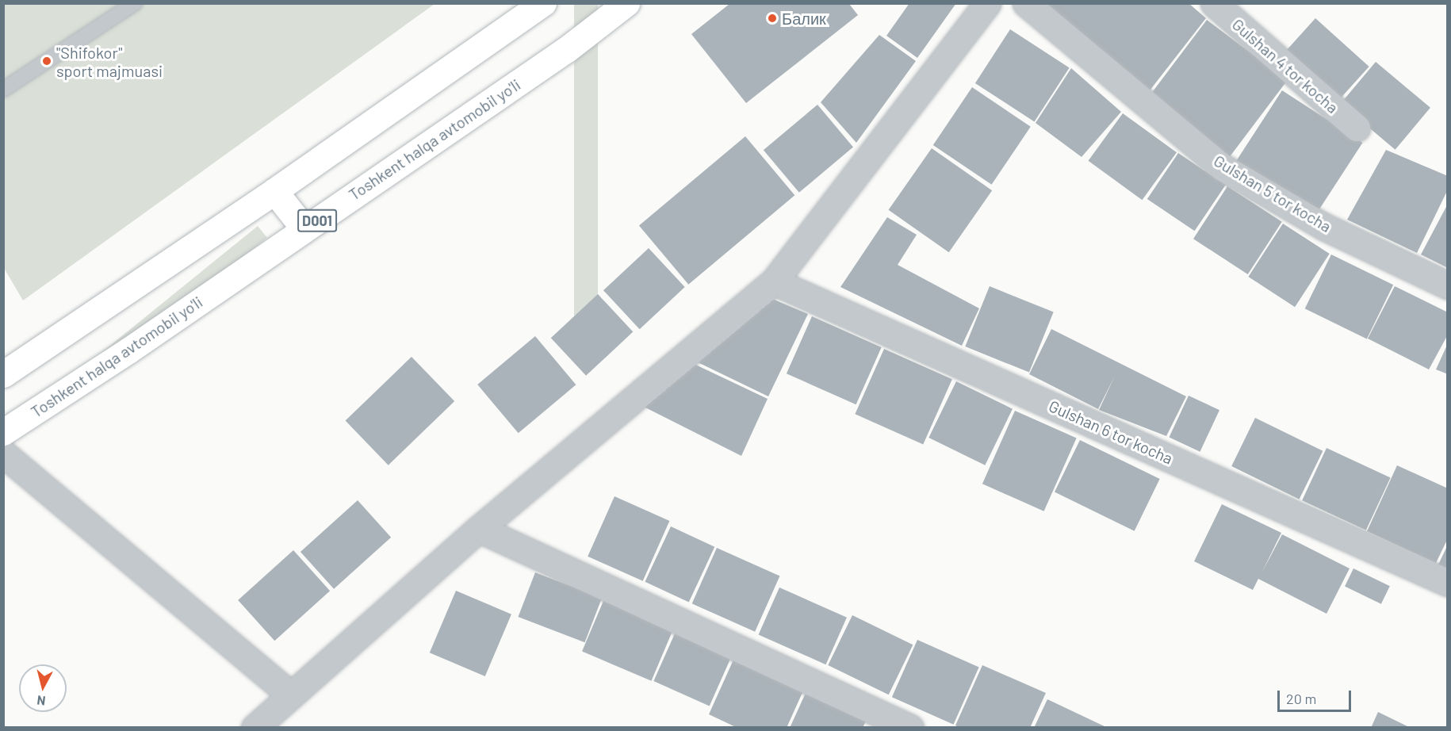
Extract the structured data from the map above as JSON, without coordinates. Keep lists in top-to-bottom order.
{
  "streets": {
    "highway": ["Toshkent halqa avtomobil yo'li", "D001"],
    "street": ["Gulshan 4 tor kocha", "Gulshan 5 tor kocha", "Gulshan 6 tor kocha"]
  },
  "places": ["Балик", "\"Shifokor\" sport majmuasi"],
  "scale_bar": "20 m",
  "north": "bottom"
}
